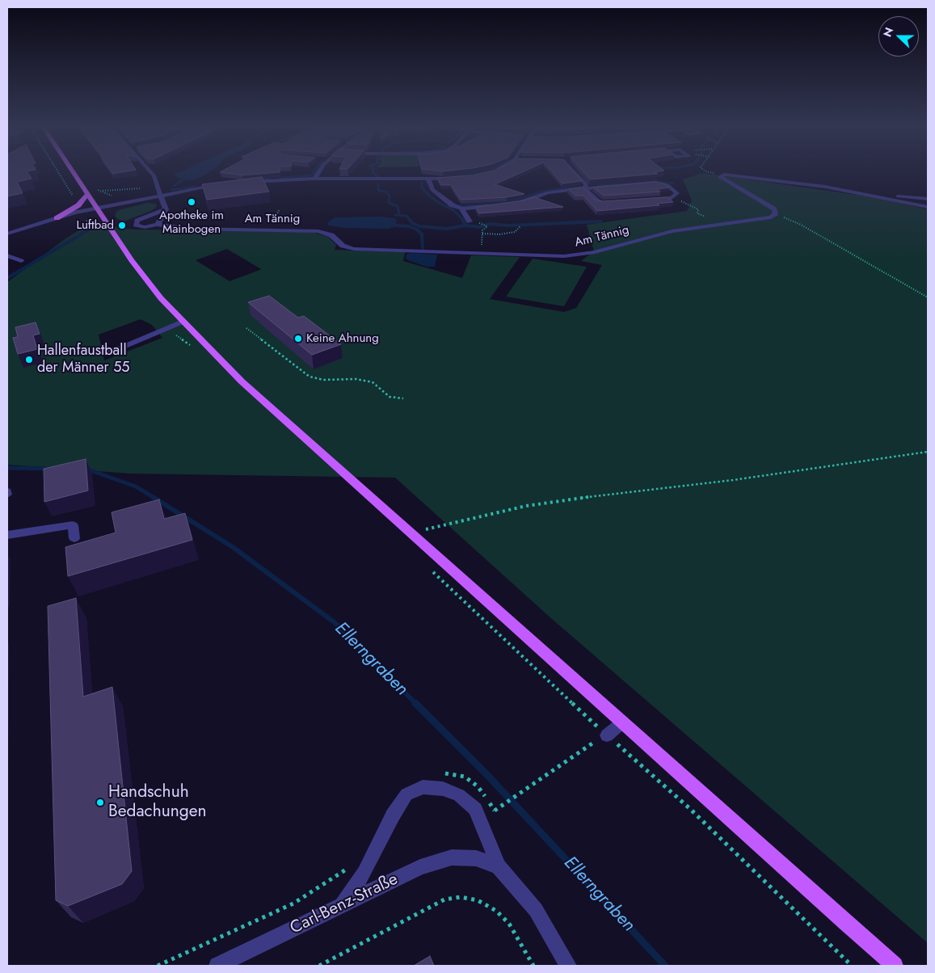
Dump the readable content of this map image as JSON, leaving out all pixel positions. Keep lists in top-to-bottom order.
{
  "streets": {
    "street": ["Am Tännig", "Carl-Benz-Straße"]
  },
  "water": ["Ellerngraben"],
  "places": [
    "Apotheke im Mainbogen",
    "Luftbad",
    "Keine Ahnung",
    "Hallenfaustball der Männer 55",
    "Handschuh Bedachungen"
  ],
  "north": "left"
}
